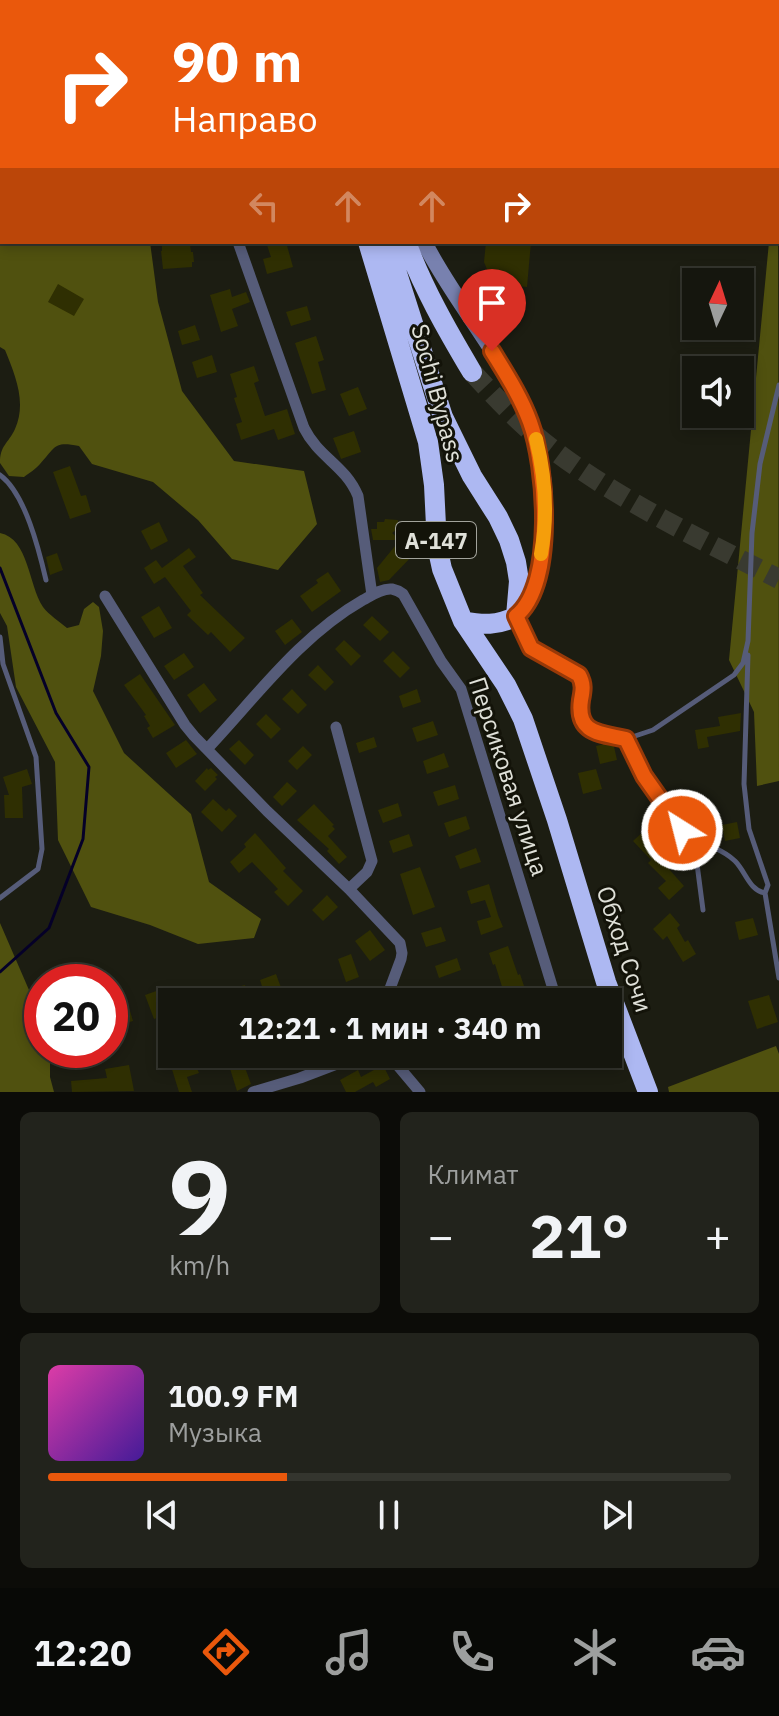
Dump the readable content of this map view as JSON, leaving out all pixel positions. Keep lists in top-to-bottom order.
{
  "streets": {
    "highway": ["Sochi Bypass", "А-147", "Обход Сочи"],
    "street": ["Персиковая улица"]
  },
  "crossings": [
    ["Sochi Bypass", "А-147"],
    ["Sochi Bypass", "Обход Сочи"]
  ],
  "north": "top",
  "page": {
    "turn": ["90 m", "Направо"],
    "limit": "20",
    "trip": "12:21 · 1 мин · 340 m",
    "tile": [
      ["9", "km/h"],
      "Климат"
    ],
    "heat": ["−", "21°", "+"],
    "song": ["100.9 FM", "Музыка"],
    "tabs": "12:20"
  }
}
